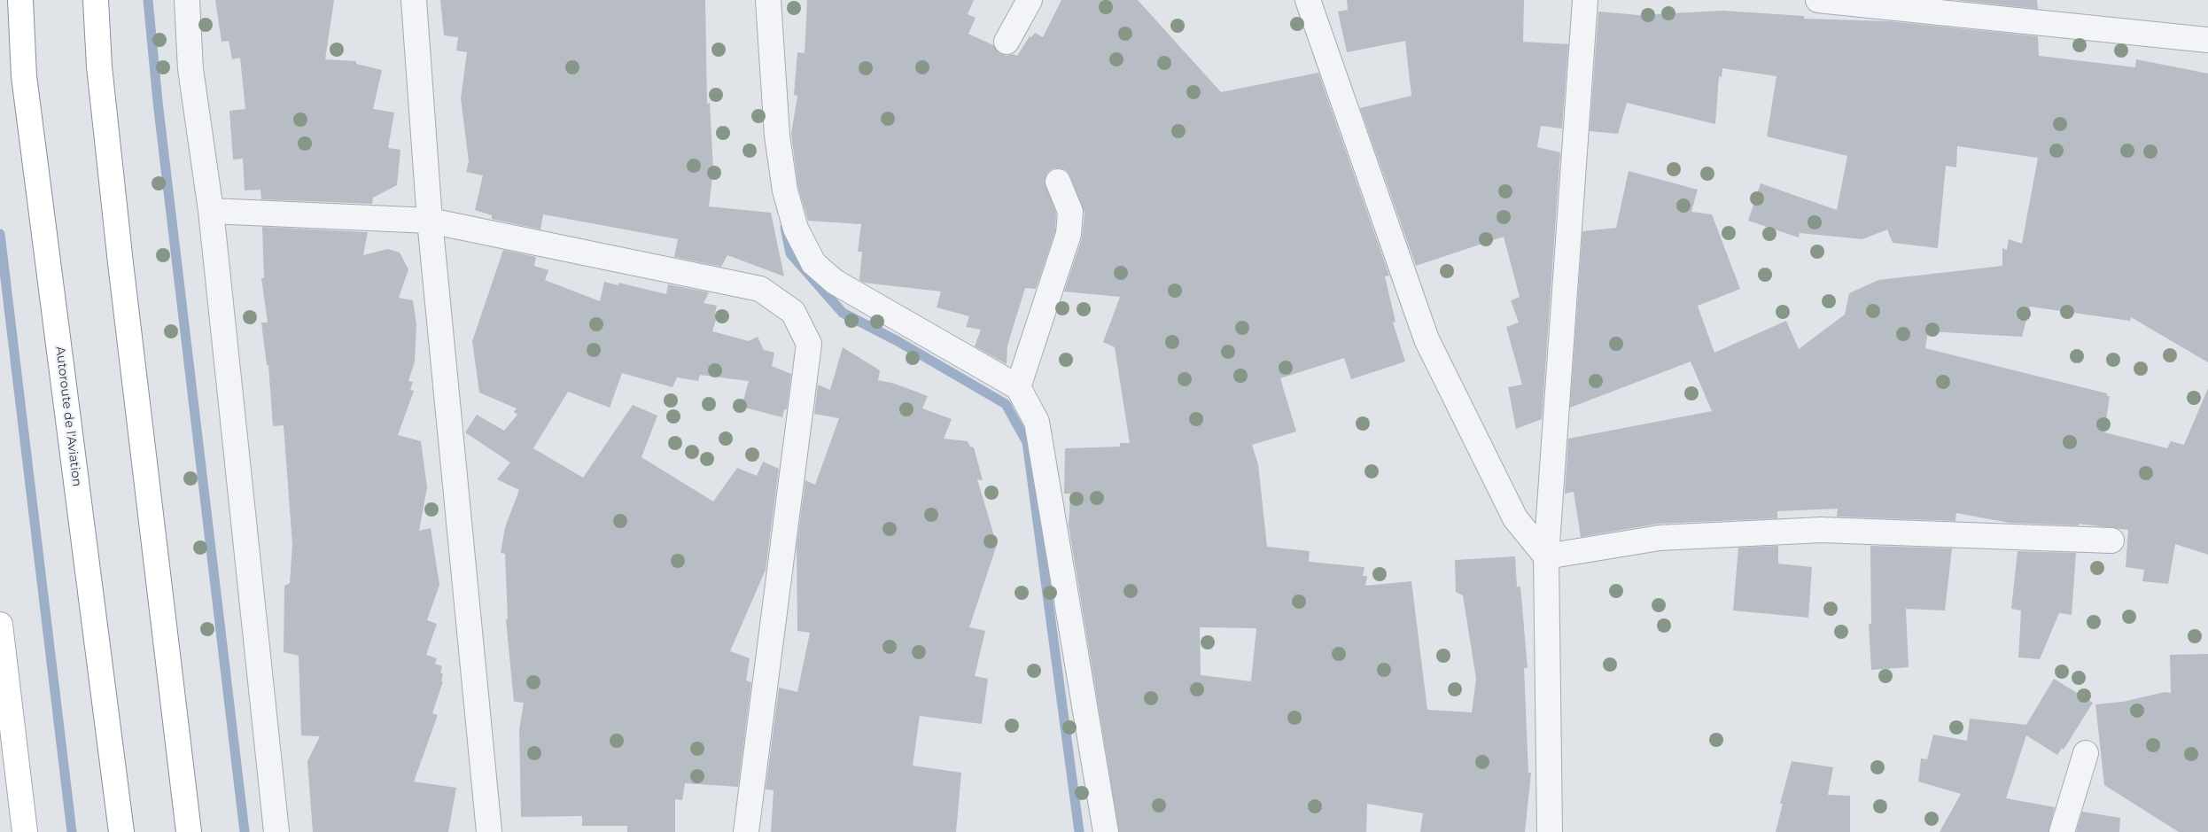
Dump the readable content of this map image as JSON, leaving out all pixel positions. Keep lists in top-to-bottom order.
{
  "streets": {
    "main road": ["Autoroute de l'Aviation"]
  }
}
